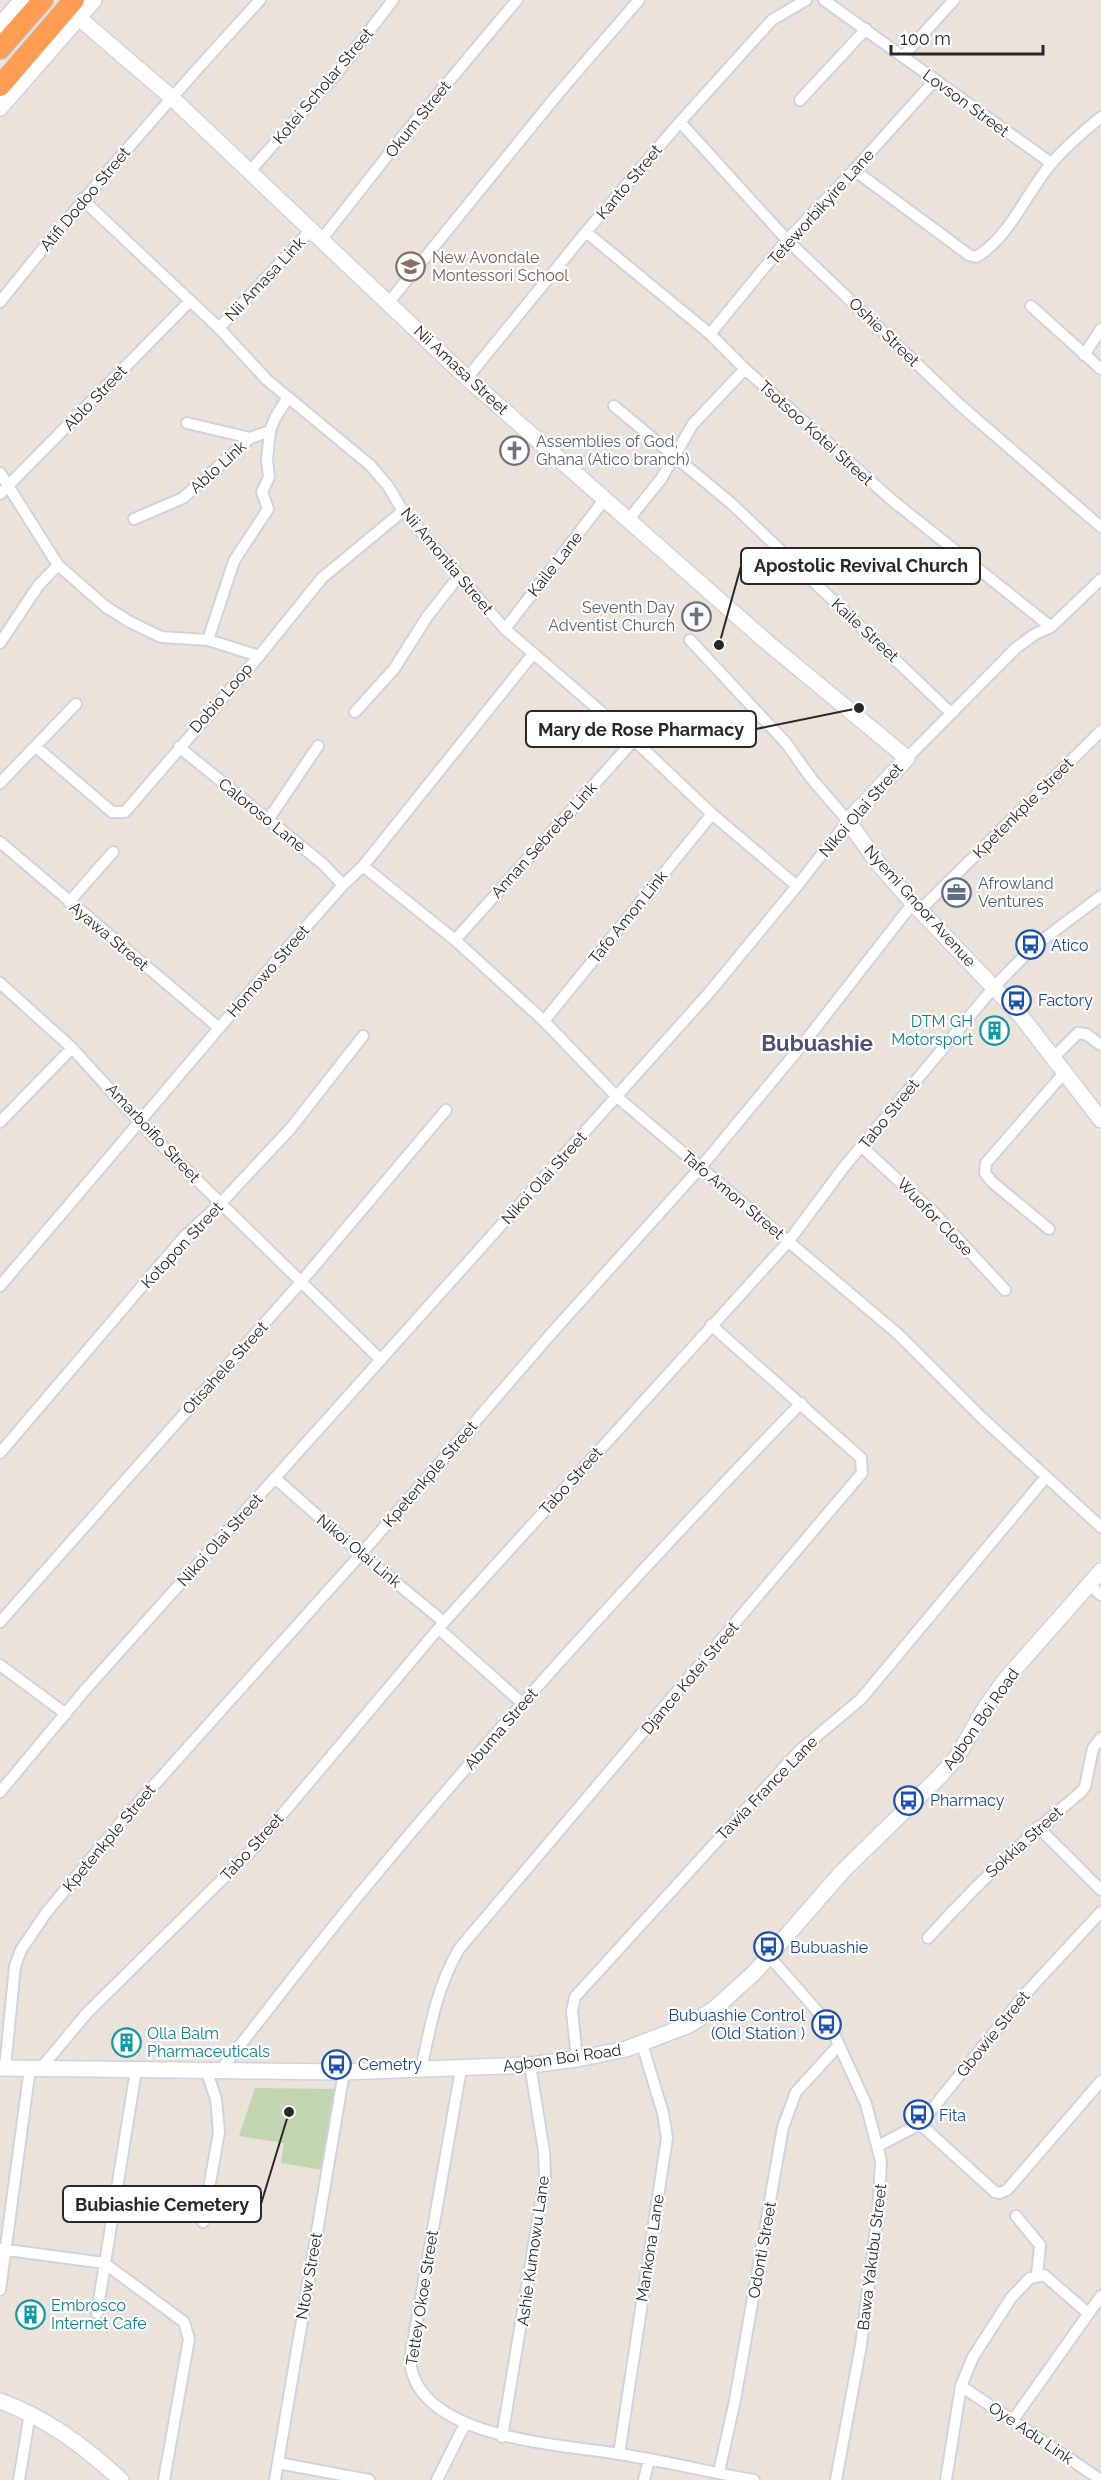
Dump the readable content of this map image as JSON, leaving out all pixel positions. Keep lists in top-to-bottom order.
{
  "streets": {
    "street": [
      "Kotei Scholar Street",
      "Lovson Street",
      "Okum Street",
      "Kanto Street",
      "Atifi Dodoo Street",
      "Teteworbikyire Lane",
      "Nii Amasa Link",
      "Oshie Street",
      "Nii Amasa Street",
      "Ablo Street",
      "Tsotsoo Kotei Street",
      "Ablo Link",
      "Nii Amontia Street",
      "Kaile Lane",
      "Kaile Street",
      "Dobio Loop",
      "Kpetenkple Street",
      "Nikoi Olai Street",
      "Caloroso Lane",
      "Annan Sebrebe Link",
      "Nyemi Gnoor Avenue",
      "Tafo Amon Link",
      "Ayawa Street",
      "Homowo Street",
      "Tabo Street",
      "Amarboifio Street",
      "Tafo Amon Street",
      "Wuofor Close",
      "Kotopon Street",
      "Otisahele Street",
      "Nikoi Olai Link",
      "Djance Kotei Street",
      "Agbon Boi Road",
      "Abuma Street",
      "Tawia France Lane",
      "Sokkia Street",
      "Gbowie Street",
      "Mankona Lane",
      "Odonti Street",
      "Ashie Kumowu Lane",
      "Bawa Yakubu Street",
      "Ntow Street",
      "Tettey Okoe Street",
      "Oye Adu Link"
    ]
  },
  "crossings": [
    ["Kotei Scholar Street", "Nii Amasa Street"],
    ["Lovson Street", "Teteworbikyire Lane"],
    ["Okum Street", "Nii Amasa Link"],
    ["Okum Street", "Nii Amasa Street"],
    ["Kanto Street", "Oshie Street"],
    ["Kanto Street", "Nii Amasa Street"],
    ["Kanto Street", "Tsotsoo Kotei Street"],
    ["Atifi Dodoo Street", "Nii Amasa Street"],
    ["Atifi Dodoo Street", "Nii Amontia Street"],
    ["Teteworbikyire Lane", "Oshie Street"],
    ["Teteworbikyire Lane", "Tsotsoo Kotei Street"],
    ["Nii Amasa Link", "Nii Amasa Street"],
    ["Nii Amasa Link", "Nii Amontia Street"],
    ["Nii Amasa Street", "Kaile Lane"],
    ["Nii Amasa Street", "Nikoi Olai Street"],
    ["Ablo Street", "Nii Amontia Street"],
    ["Tsotsoo Kotei Street", "Nikoi Olai Street"],
    ["Nii Amontia Street", "Kaile Lane"],
    ["Nii Amontia Street", "Dobio Loop"],
    ["Nii Amontia Street", "Nikoi Olai Street"],
    ["Nii Amontia Street", "Annan Sebrebe Link"],
    ["Nii Amontia Street", "Tafo Amon Link"],
    ["Nii Amontia Street", "Homowo Street"],
    ["Kaile Street", "Nikoi Olai Street"],
    ["Dobio Loop", "Caloroso Lane"],
    ["Kpetenkple Street", "Nyemi Gnoor Avenue"],
    ["Kpetenkple Street", "Tafo Amon Street"],
    ["Kpetenkple Street", "Nikoi Olai Link"],
    ["Kpetenkple Street", "Agbon Boi Road"],
    ["Nikoi Olai Street", "Nyemi Gnoor Avenue"],
    ["Nikoi Olai Street", "Amarboifio Street"],
    ["Nikoi Olai Street", "Tafo Amon Street"],
    ["Nikoi Olai Street", "Nikoi Olai Link"],
    ["Caloroso Lane", "Homowo Street"],
    ["Annan Sebrebe Link", "Tafo Amon Street"],
    ["Nyemi Gnoor Avenue", "Tabo Street"],
    ["Tafo Amon Link", "Tafo Amon Street"],
    ["Ayawa Street", "Homowo Street"],
    ["Homowo Street", "Amarboifio Street"],
    ["Homowo Street", "Tafo Amon Street"],
    ["Tabo Street", "Tafo Amon Street"],
    ["Tabo Street", "Wuofor Close"],
    ["Tabo Street", "Nikoi Olai Link"],
    ["Tabo Street", "Djance Kotei Street"],
    ["Tabo Street", "Agbon Boi Road"],
    ["Amarboifio Street", "Kotopon Street"],
    ["Amarboifio Street", "Otisahele Street"],
    ["Tafo Amon Street", "Tawia France Lane"],
    ["Nikoi Olai Link", "Abuma Street"],
    ["Djance Kotei Street", "Agbon Boi Road"],
    ["Djance Kotei Street", "Abuma Street"],
    ["Agbon Boi Road", "Abuma Street"],
    ["Agbon Boi Road", "Tawia France Lane"],
    ["Agbon Boi Road", "Mankona Lane"],
    ["Agbon Boi Road", "Ashie Kumowu Lane"],
    ["Agbon Boi Road", "Bawa Yakubu Street"],
    ["Agbon Boi Road", "Ntow Street"],
    ["Agbon Boi Road", "Tettey Okoe Street"],
    ["Gbowie Street", "Bawa Yakubu Street"],
    ["Mankona Lane", "Tettey Okoe Street"],
    ["Odonti Street", "Bawa Yakubu Street"],
    ["Odonti Street", "Tettey Okoe Street"],
    ["Ashie Kumowu Lane", "Tettey Okoe Street"]
  ],
  "districts": ["Bubuashie"],
  "places": {
    "school or university": ["New Avondale Montessori School"],
    "church": ["Assemblies of God, Ghana (Atico branch)", "Seventh Day Adventist Church"],
    "other": ["Apostolic Revival Church", "Mary de Rose Pharmacy", "Bubiashie Cemetery"],
    "office": ["Afrowland Ventures"],
    "bus stop": [
      "Atico",
      "Factory",
      "Pharmacy",
      "Bubuashie",
      "Bubuashie Control (Old Station )",
      "Cemetry",
      "Fita"
    ],
    "building": ["DTM GH Motorsport", "Olla Balm Pharmaceuticals", "Embrosco Internet Cafe"]
  },
  "scale_bar": "100 m"
}
